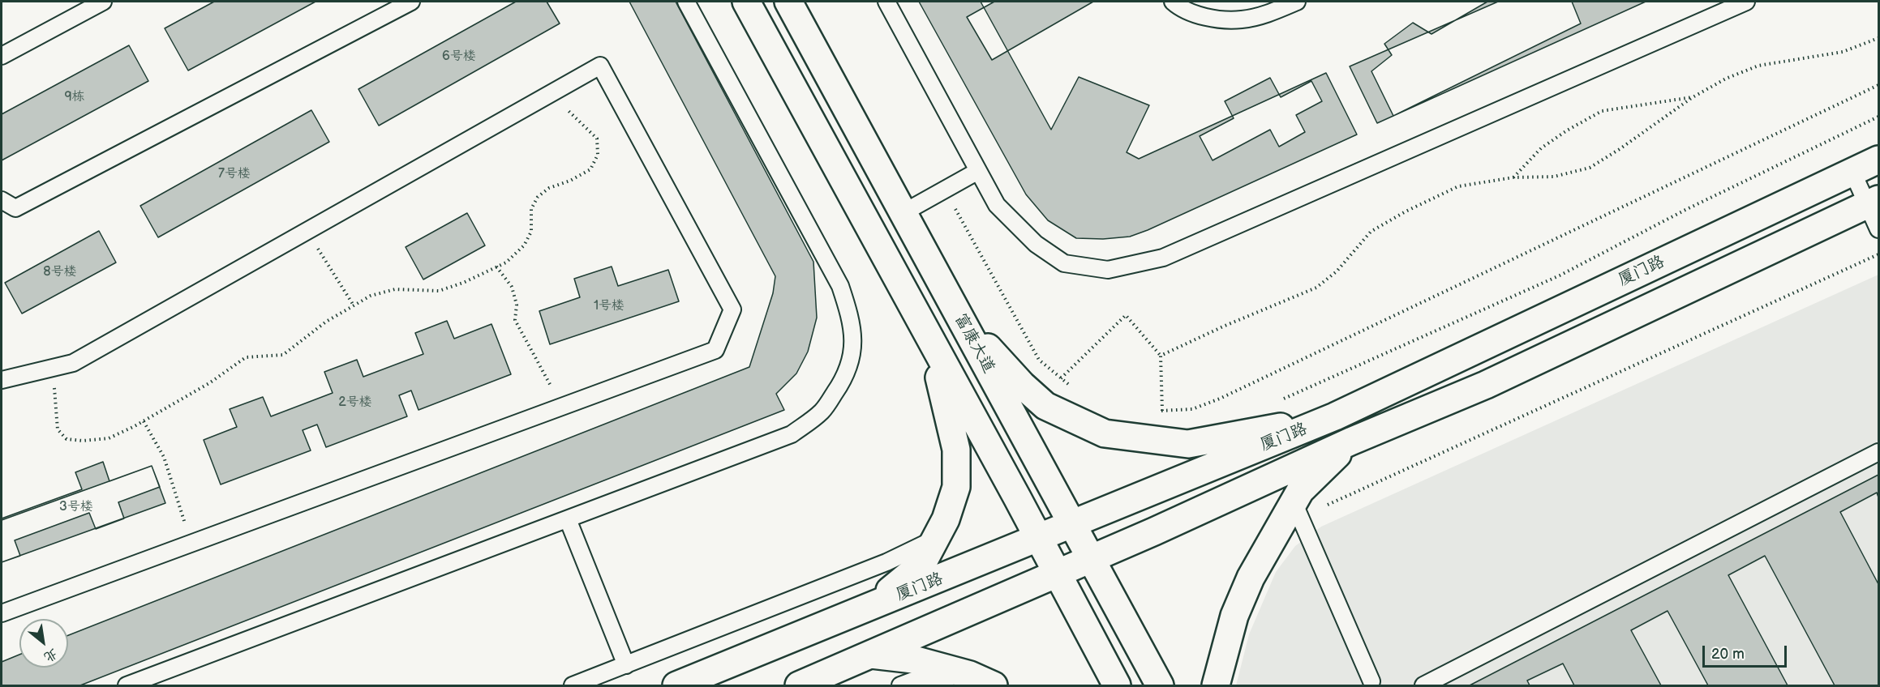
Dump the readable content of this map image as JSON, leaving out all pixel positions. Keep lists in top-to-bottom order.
{
  "streets": {
    "street": ["厦门路", "富康大道"]
  },
  "crossings": [
    ["厦门路", "富康大道"]
  ],
  "house_numbers": [
    "6号楼",
    "9栋",
    "7号楼",
    "8号楼",
    "1号楼",
    "2号楼",
    "3号楼"
  ],
  "scale_bar": "20 m",
  "north": "bottom right"
}
